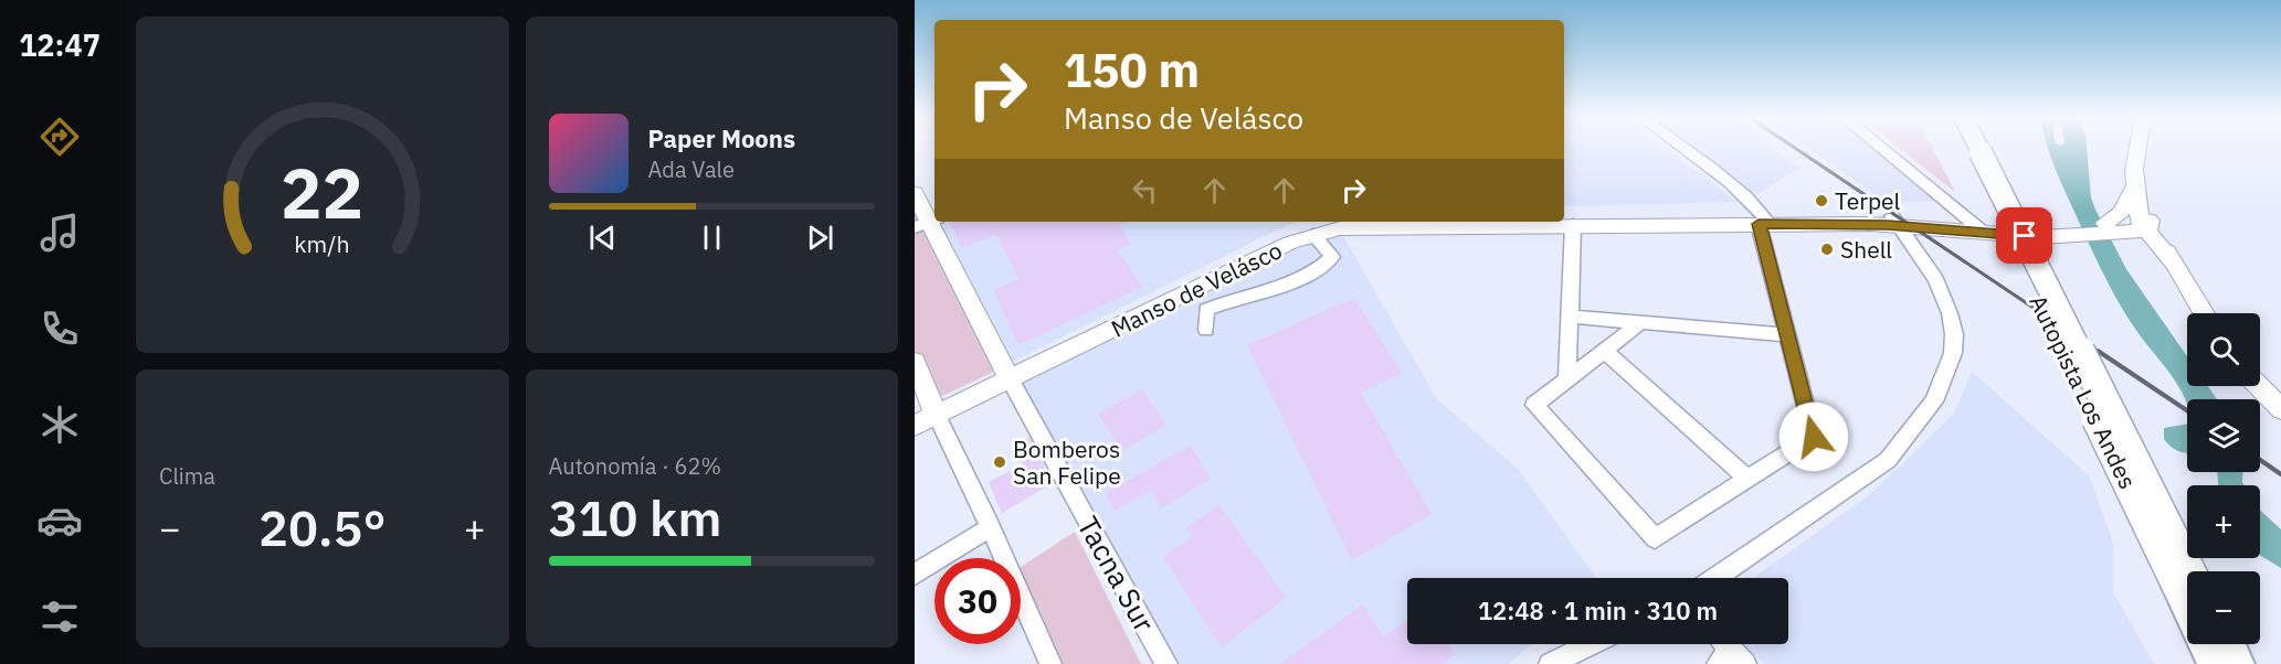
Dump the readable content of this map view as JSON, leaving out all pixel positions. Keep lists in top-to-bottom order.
{
  "streets": {
    "highway": ["Autopista Los Andes"],
    "main road": ["Manso de Velásco"],
    "street": ["Tacna Sur"]
  },
  "crossings": [
    ["Manso de Velásco", "Tacna Sur"]
  ],
  "places": ["Terpel", "Shell", "Bomberos San Felipe"],
  "page": {
    "tabs": "12:47",
    "turn": ["150 m", "Manso de Velásco"],
    "song": ["Paper Moons", "Ada Vale"],
    "map_buttons": ["+", "−"],
    "tile": [
      "Clima",
      ["Autonomía · 62%", "310 km"]
    ],
    "heat": ["−", "20.5°", "+"],
    "limit": "30",
    "trip": "12:48 · 1 min · 310 m",
    "gauge": ["22", "km/h"]
  }
}
